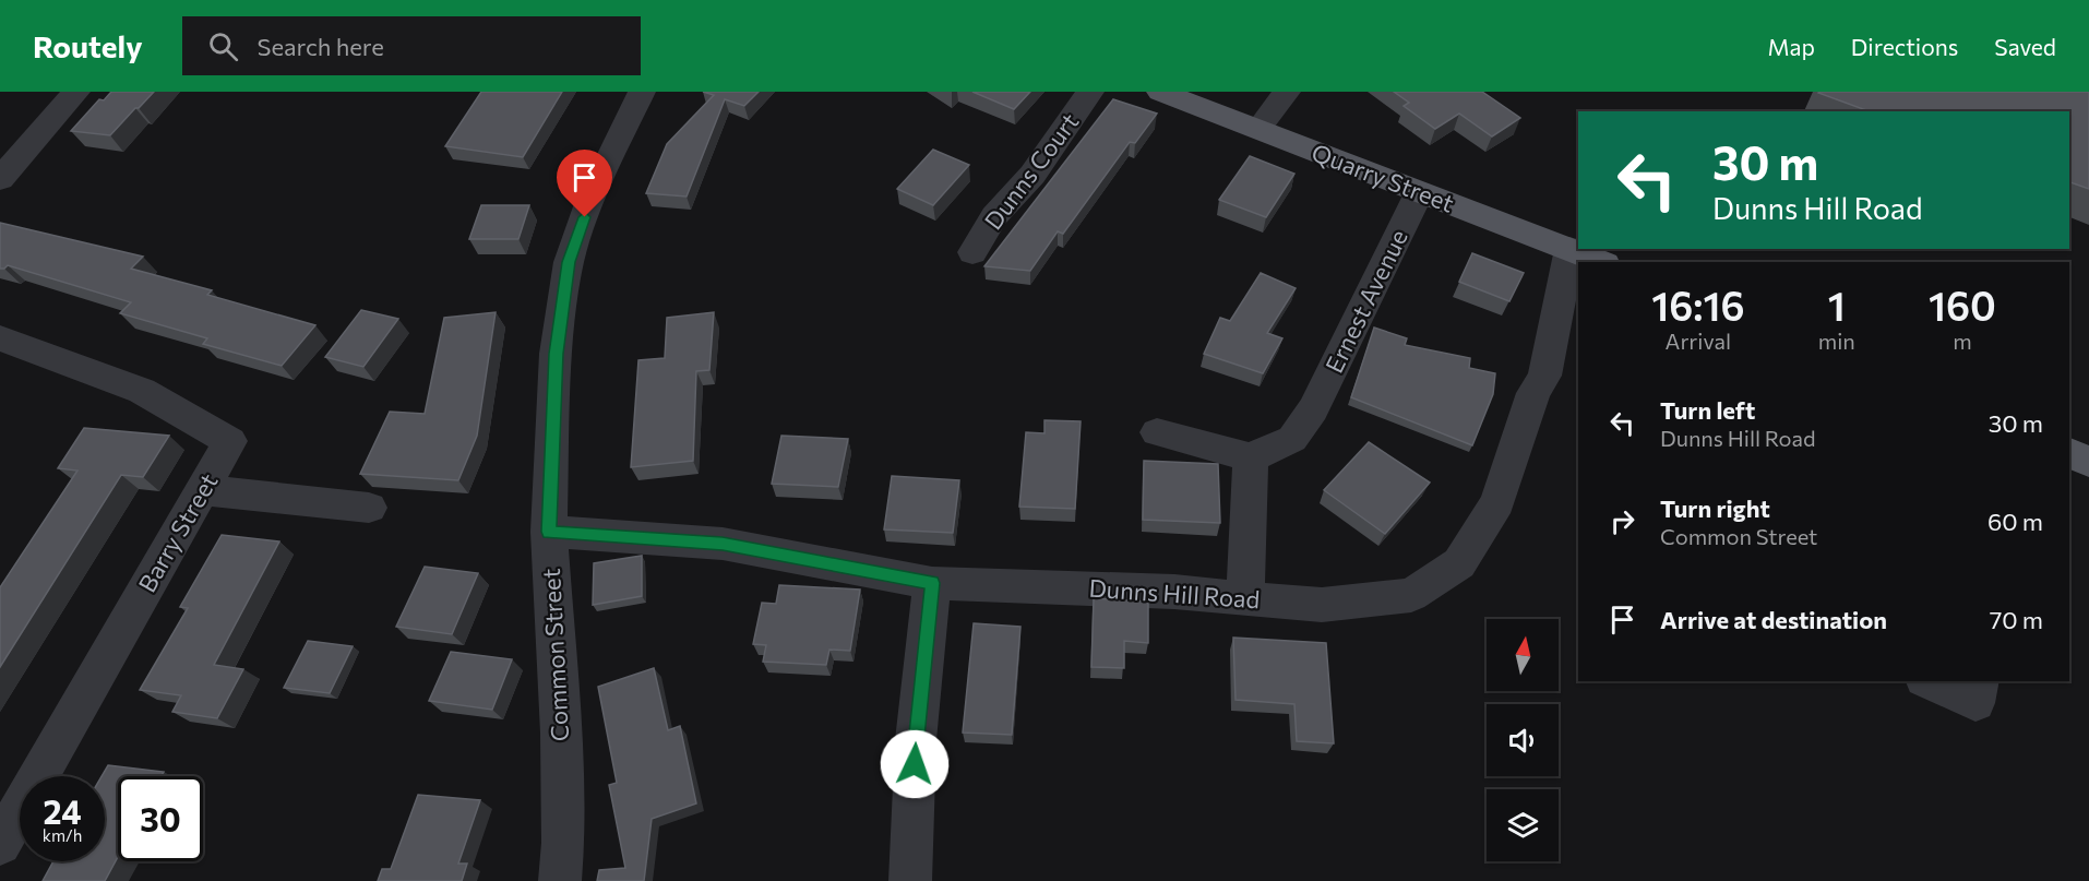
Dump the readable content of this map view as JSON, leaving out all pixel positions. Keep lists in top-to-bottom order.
{
  "streets": {
    "main road": ["Quarry Street"],
    "street": [
      "Dunns Court",
      "Ernest Avenue",
      "Barry Street",
      "Dunns Hill Road",
      "Common Street"
    ]
  },
  "crossings": [
    ["Quarry Street", "Ernest Avenue"],
    ["Quarry Street", "Dunns Hill Road"],
    ["Dunns Hill Road", "Common Street"]
  ],
  "north": "top",
  "page": {
    "header": "Routely",
    "search": "Search here",
    "nav": ["Map", "Directions", "Saved"],
    "turn": ["30 m", "Dunns Hill Road"],
    "eta": [
      "16:16",
      "Arrival",
      "1",
      "min",
      "160",
      "m"
    ],
    "list": [
      {
        "name": "Turn left",
        "note": "Dunns Hill Road",
        "value": "30 m"
      },
      {
        "name": "Turn right",
        "note": "Common Street",
        "value": "60 m"
      },
      {
        "name": "Arrive at destination",
        "value": "70 m"
      }
    ],
    "speed": "24 km/h",
    "limit": "30"
  }
}
